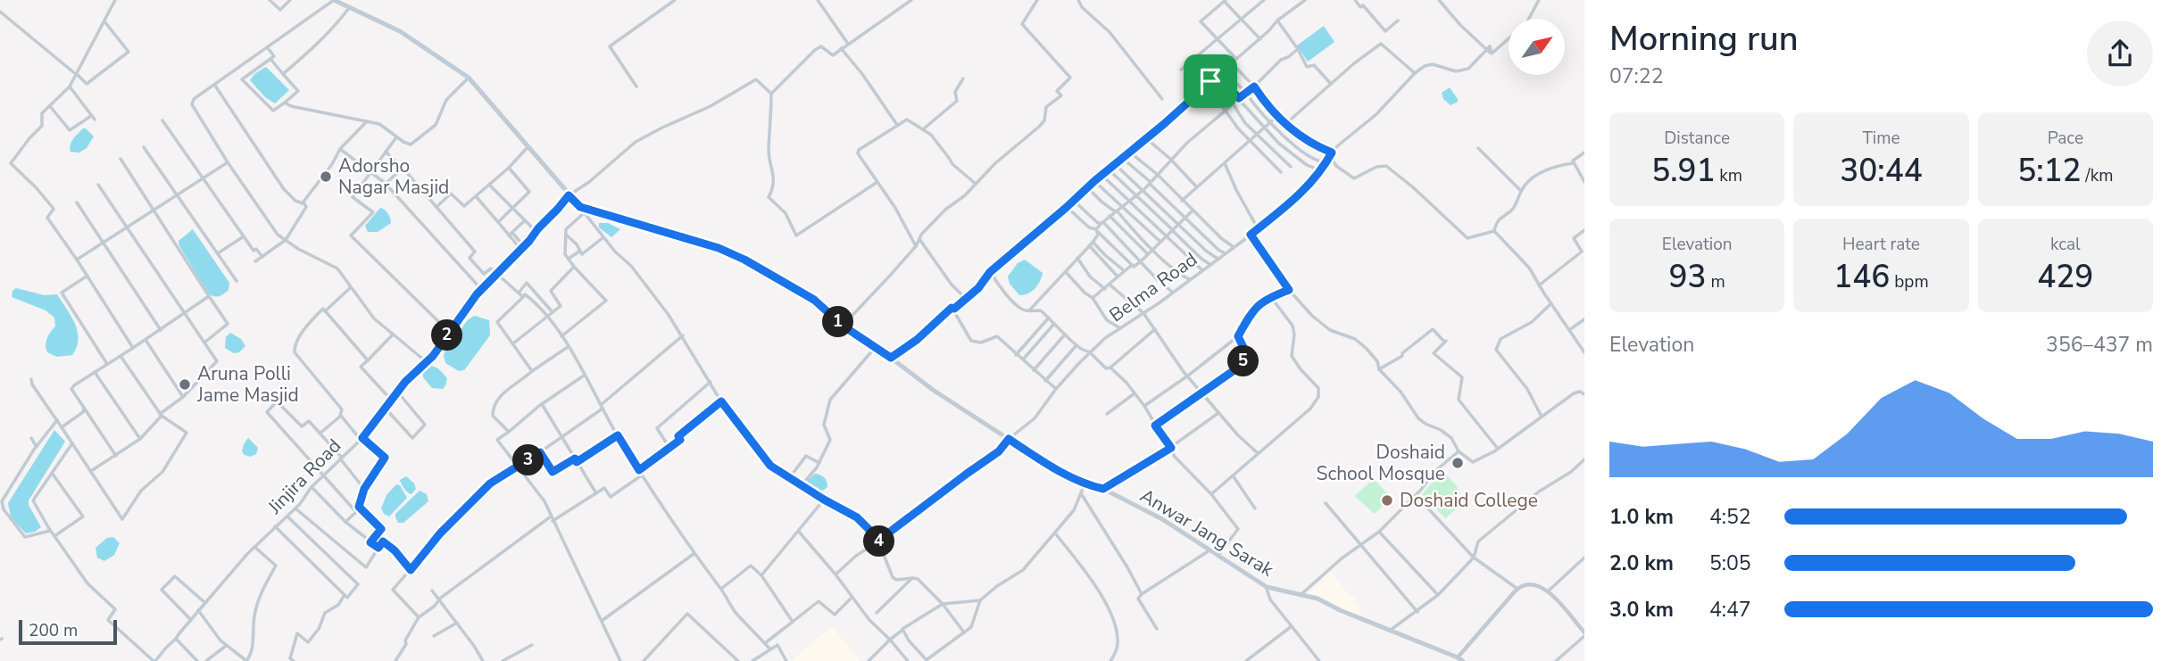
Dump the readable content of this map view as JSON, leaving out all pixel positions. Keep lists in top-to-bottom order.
{
  "streets": {
    "main road": ["Anwar Jang Sarak"],
    "street": ["Belma Road", "Jinjira Road"]
  },
  "crossings": [
    ["Belma Road", "Anwar Jang Sarak"],
    ["Jinjira Road", "Anwar Jang Sarak"]
  ],
  "places": [
    "Adorsho Nagar Masjid",
    "Aruna Polli Jame Masjid",
    "Doshaid School Mosque",
    "Doshaid College"
  ],
  "scale_bar": "200 m",
  "north": "top right",
  "page": {
    "heading": ["Morning run", "07:22"],
    "stats": [
      ["Distance", "5.91 km"],
      ["Time", "30:44"],
      ["Pace", "5:12 /km"],
      ["Elevation", "93 m"],
      ["Heart rate", "146 bpm"],
      ["kcal", "429"]
    ],
    "pins": [
      "1",
      "2",
      "5",
      "3",
      "4"
    ],
    "chart": ["Elevation", "356–437 m"],
    "list": [
      {
        "name": "1.0 km",
        "note": "4:52"
      },
      {
        "name": "2.0 km",
        "note": "5:05"
      },
      {
        "name": "3.0 km",
        "note": "4:47"
      }
    ],
    "scale": "200 m"
  }
}
